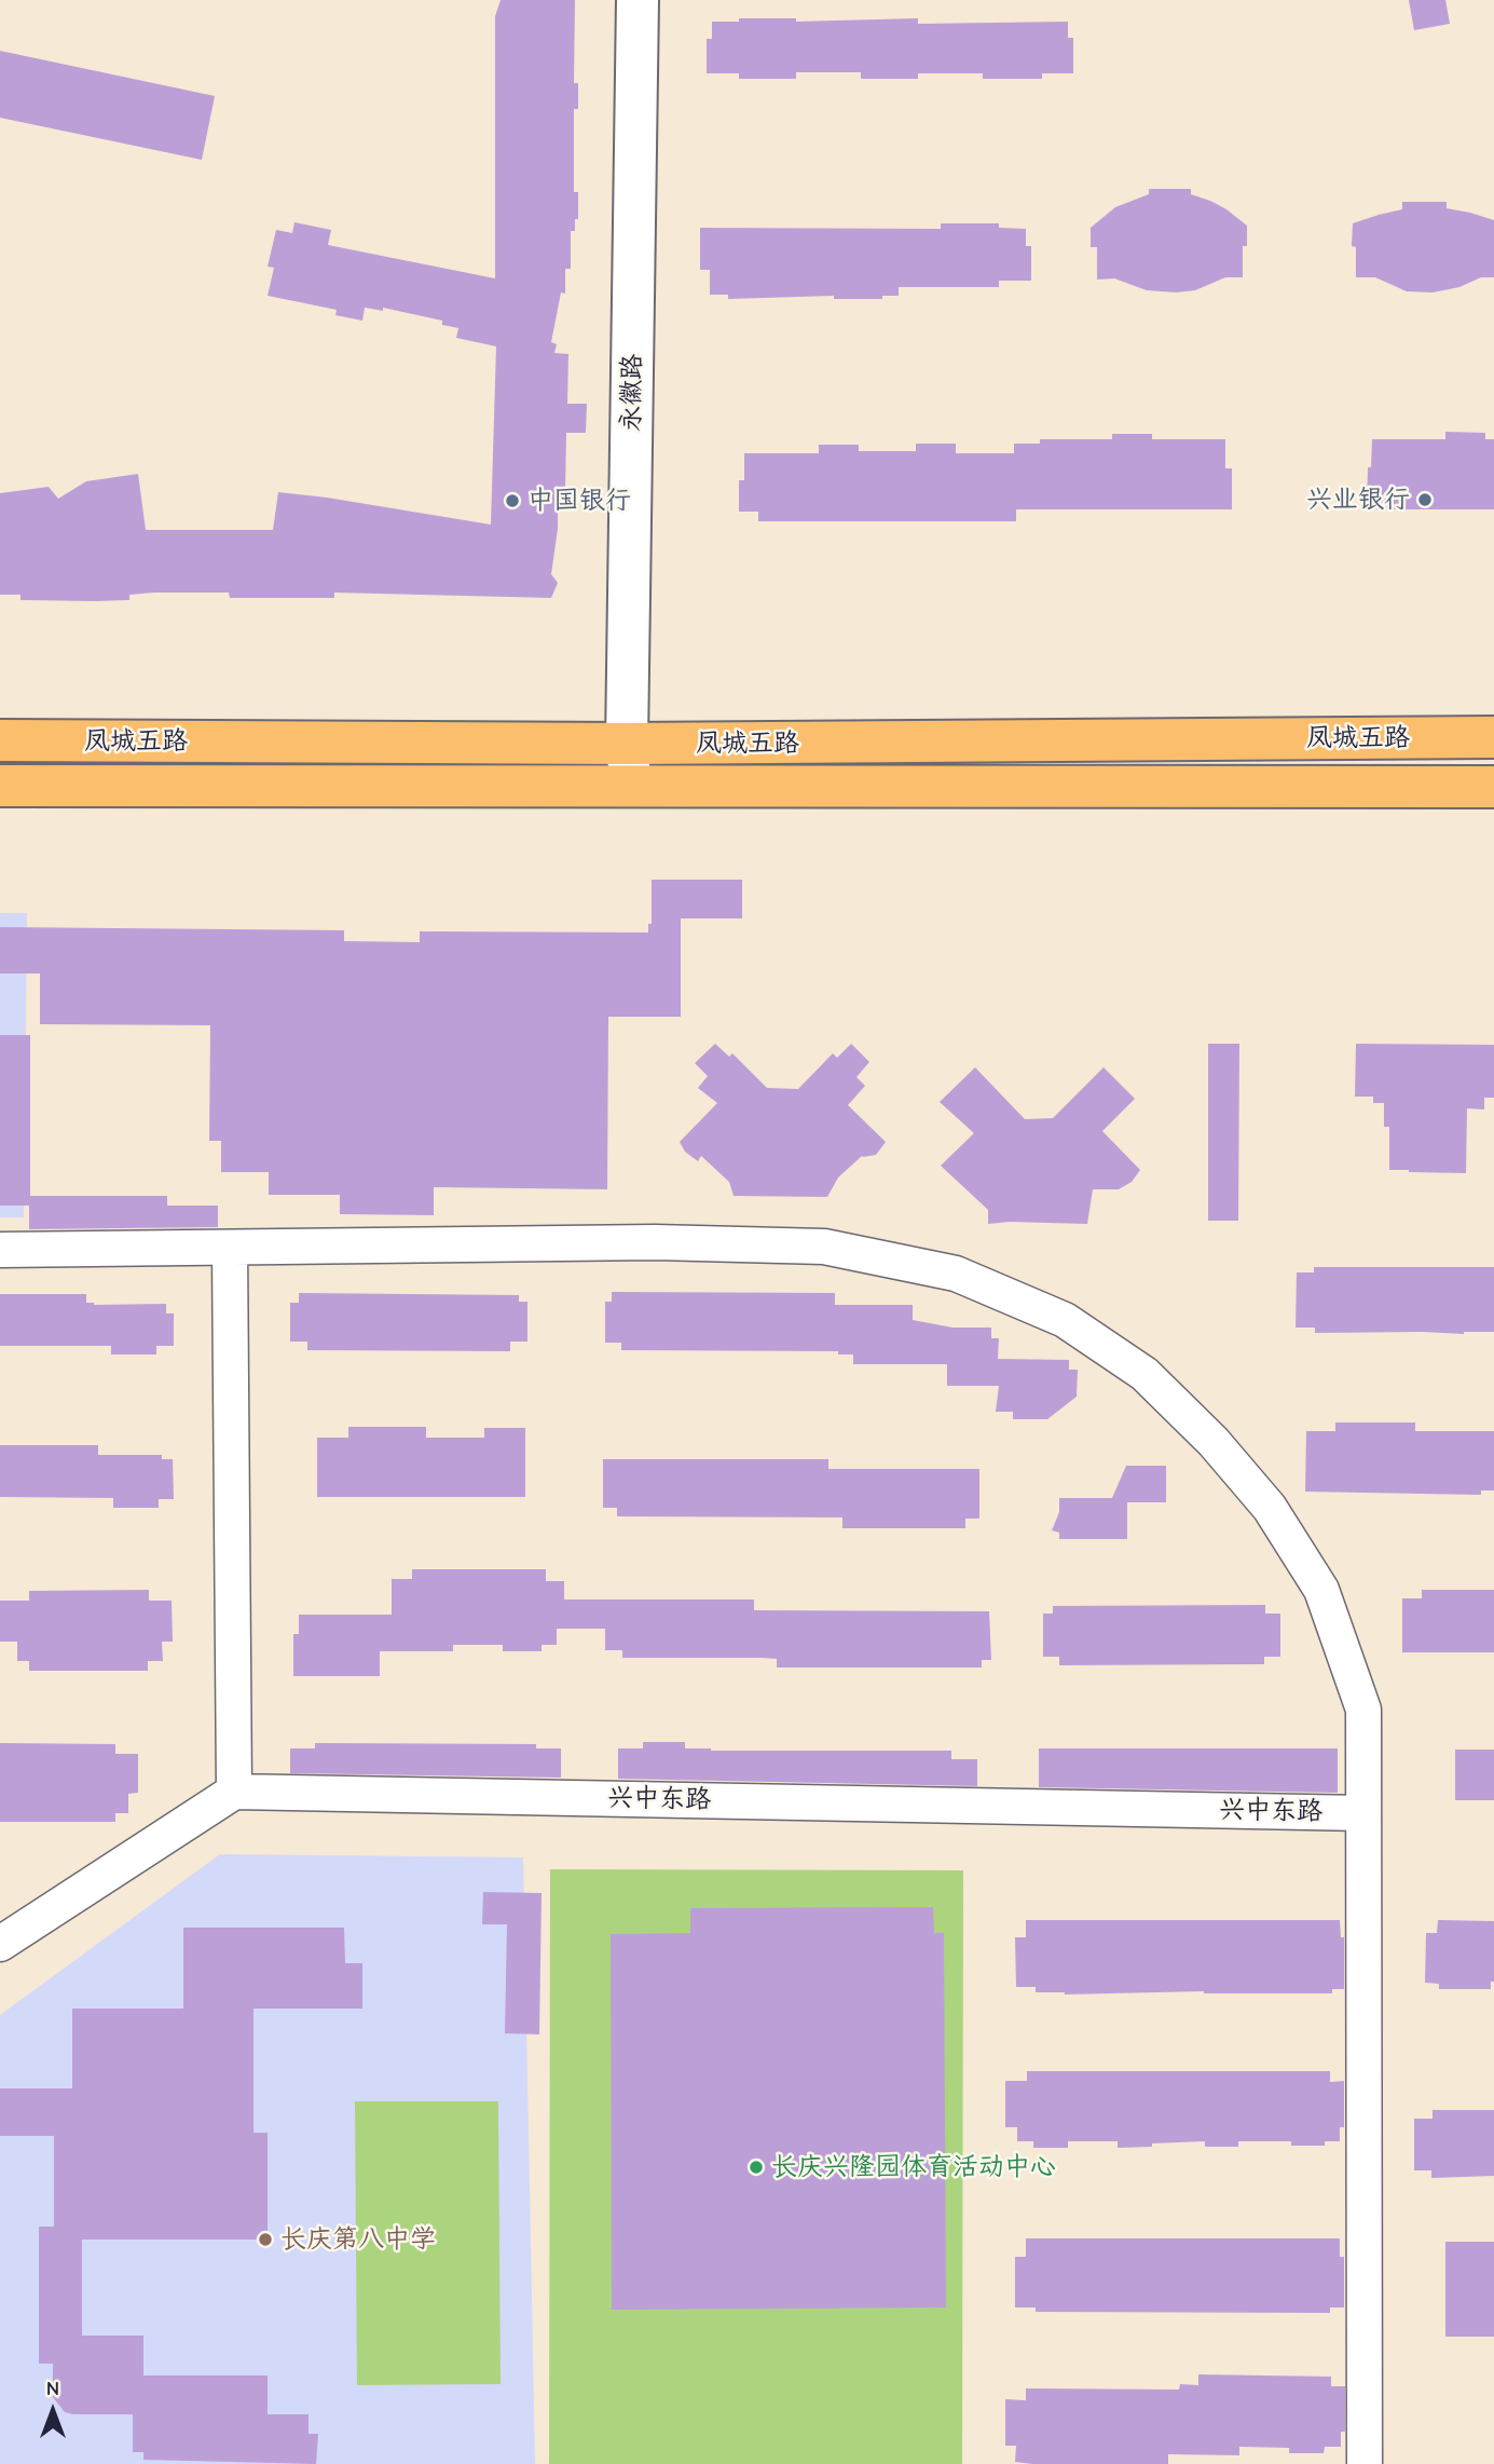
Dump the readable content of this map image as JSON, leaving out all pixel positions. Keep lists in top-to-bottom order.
{
  "streets": {
    "main road": ["凤城五路"],
    "street": ["永徽路", "兴中东路"]
  },
  "crossings": [
    ["永徽路", "凤城五路"]
  ],
  "places": [
    "兴业银行",
    "中国银行",
    "长庆兴隆园体育活动中心",
    "长庆第八中学"
  ],
  "north": "top"
}
